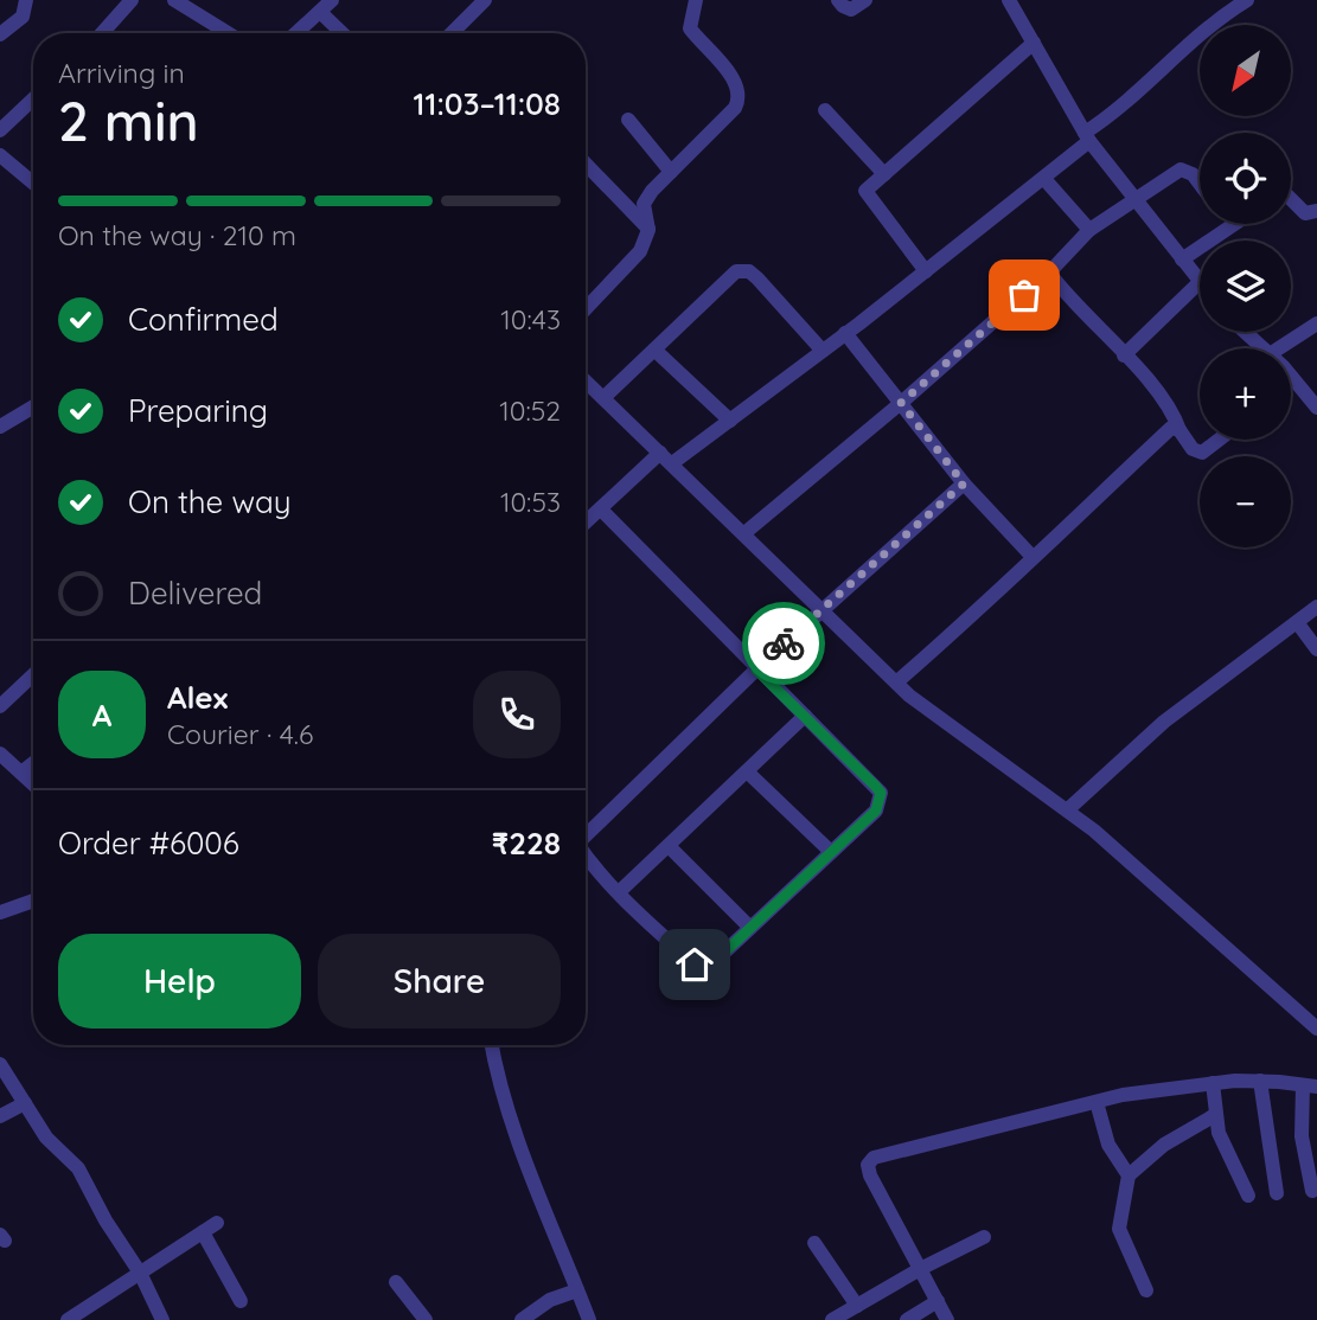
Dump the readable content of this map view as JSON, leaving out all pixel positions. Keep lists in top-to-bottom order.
{
  "north": "bottom left",
  "page": {
    "map_buttons": ["+", "−"],
    "heading": ["2 min", "Arriving in", "11:03–11:08"],
    "panel": [
      "Alex",
      "Courier · 4.6",
      "Order #6006",
      "₹228"
    ],
    "bar": "On the way · 210 m",
    "list": [
      ["Confirmed", "10:43"],
      ["Preparing", "10:52"],
      ["On the way", "10:53"],
      "Delivered"
    ],
    "round": "A",
    "buttons": ["Help", "Share"]
  }
}
